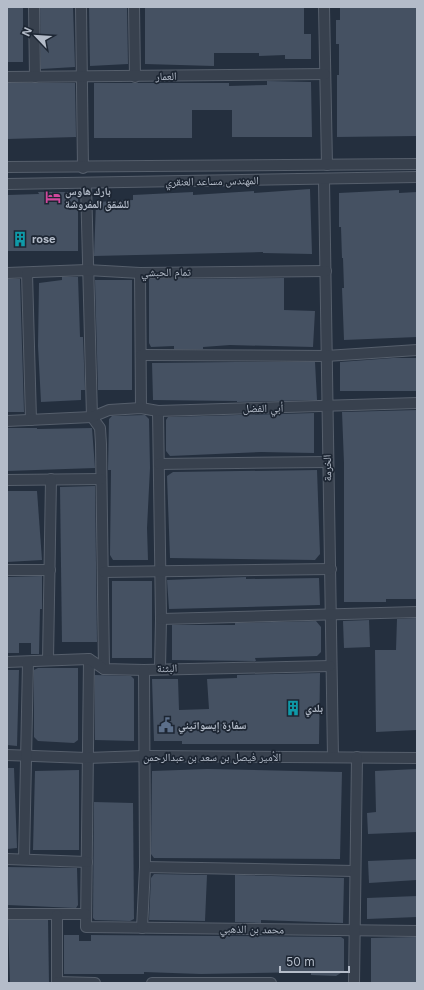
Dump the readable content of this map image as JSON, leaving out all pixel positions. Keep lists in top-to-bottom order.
{
  "streets": {
    "street": [
      "العمار",
      "المهندس مساعد العنقري",
      "تمام الحبشي",
      "أبي الفضل",
      "الخرمة",
      "البثنة",
      "الأمير فيصل بن سعد بن عبدالرحمن",
      "محمد بن الذهبي"
    ]
  },
  "crossings": [
    ["المهندس مساعد العنقري", "الخرمة"],
    ["تمام الحبشي", "الخرمة"],
    ["أبي الفضل", "الخرمة"],
    ["الخرمة", "البثنة"],
    ["الخرمة", "الأمير فيصل بن سعد بن عبدالرحمن"]
  ],
  "places": {
    "hotel": ["بارك هاوس للشقق المفروشة"],
    "building": ["rose", "بلدي"],
    "public building": ["سفارة إيسواتيني"]
  },
  "scale_bar": "50 m",
  "north": "top left"
}
